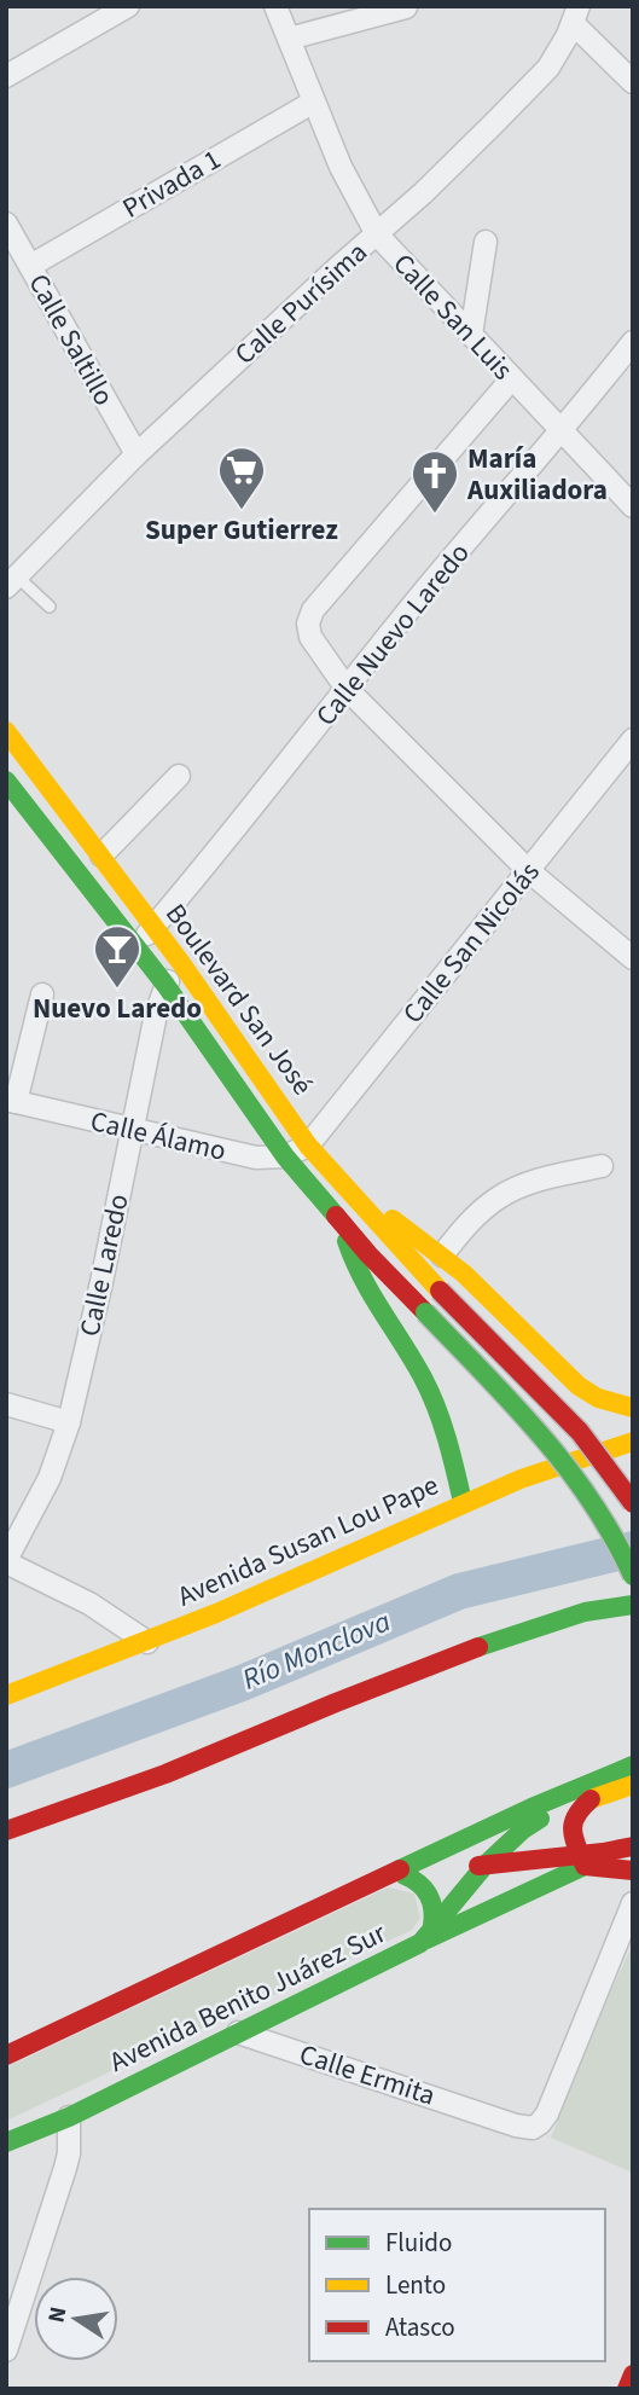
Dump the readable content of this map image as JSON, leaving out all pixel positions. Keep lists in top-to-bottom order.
{
  "streets": {
    "main road": ["Boulevard San José", "Avenida Susan Lou Pape", "Avenida Benito Juárez Sur"],
    "street": [
      "Privada 1",
      "Calle Purísima",
      "Calle San Luis",
      "Calle Saltillo",
      "Calle Nuevo Laredo",
      "Calle San Nicolás",
      "Calle Álamo",
      "Calle Laredo",
      "Calle Ermita"
    ]
  },
  "crossings": [
    ["Privada 1", "Calle San Luis"],
    ["Privada 1", "Calle Saltillo"],
    ["Calle Purísima", "Calle San Luis"],
    ["Calle Purísima", "Calle Saltillo"],
    ["Calle San Luis", "Calle Nuevo Laredo"],
    ["Calle Nuevo Laredo", "Boulevard San José"],
    ["Calle San Nicolás", "Boulevard San José"],
    ["Calle San Nicolás", "Calle Álamo"],
    ["Boulevard San José", "Calle Álamo"],
    ["Boulevard San José", "Calle Laredo"],
    ["Calle Álamo", "Calle Laredo"],
    ["Avenida Benito Juárez Sur", "Calle Ermita"]
  ],
  "water": ["Río Monclova"],
  "places": {
    "supermarket": ["Super Gutierrez"],
    "church": ["María Auxiliadora"],
    "bar": ["Nuevo Laredo"]
  },
  "legend": ["Fluido", "Lento", "Atasco"],
  "north": "left"
}
